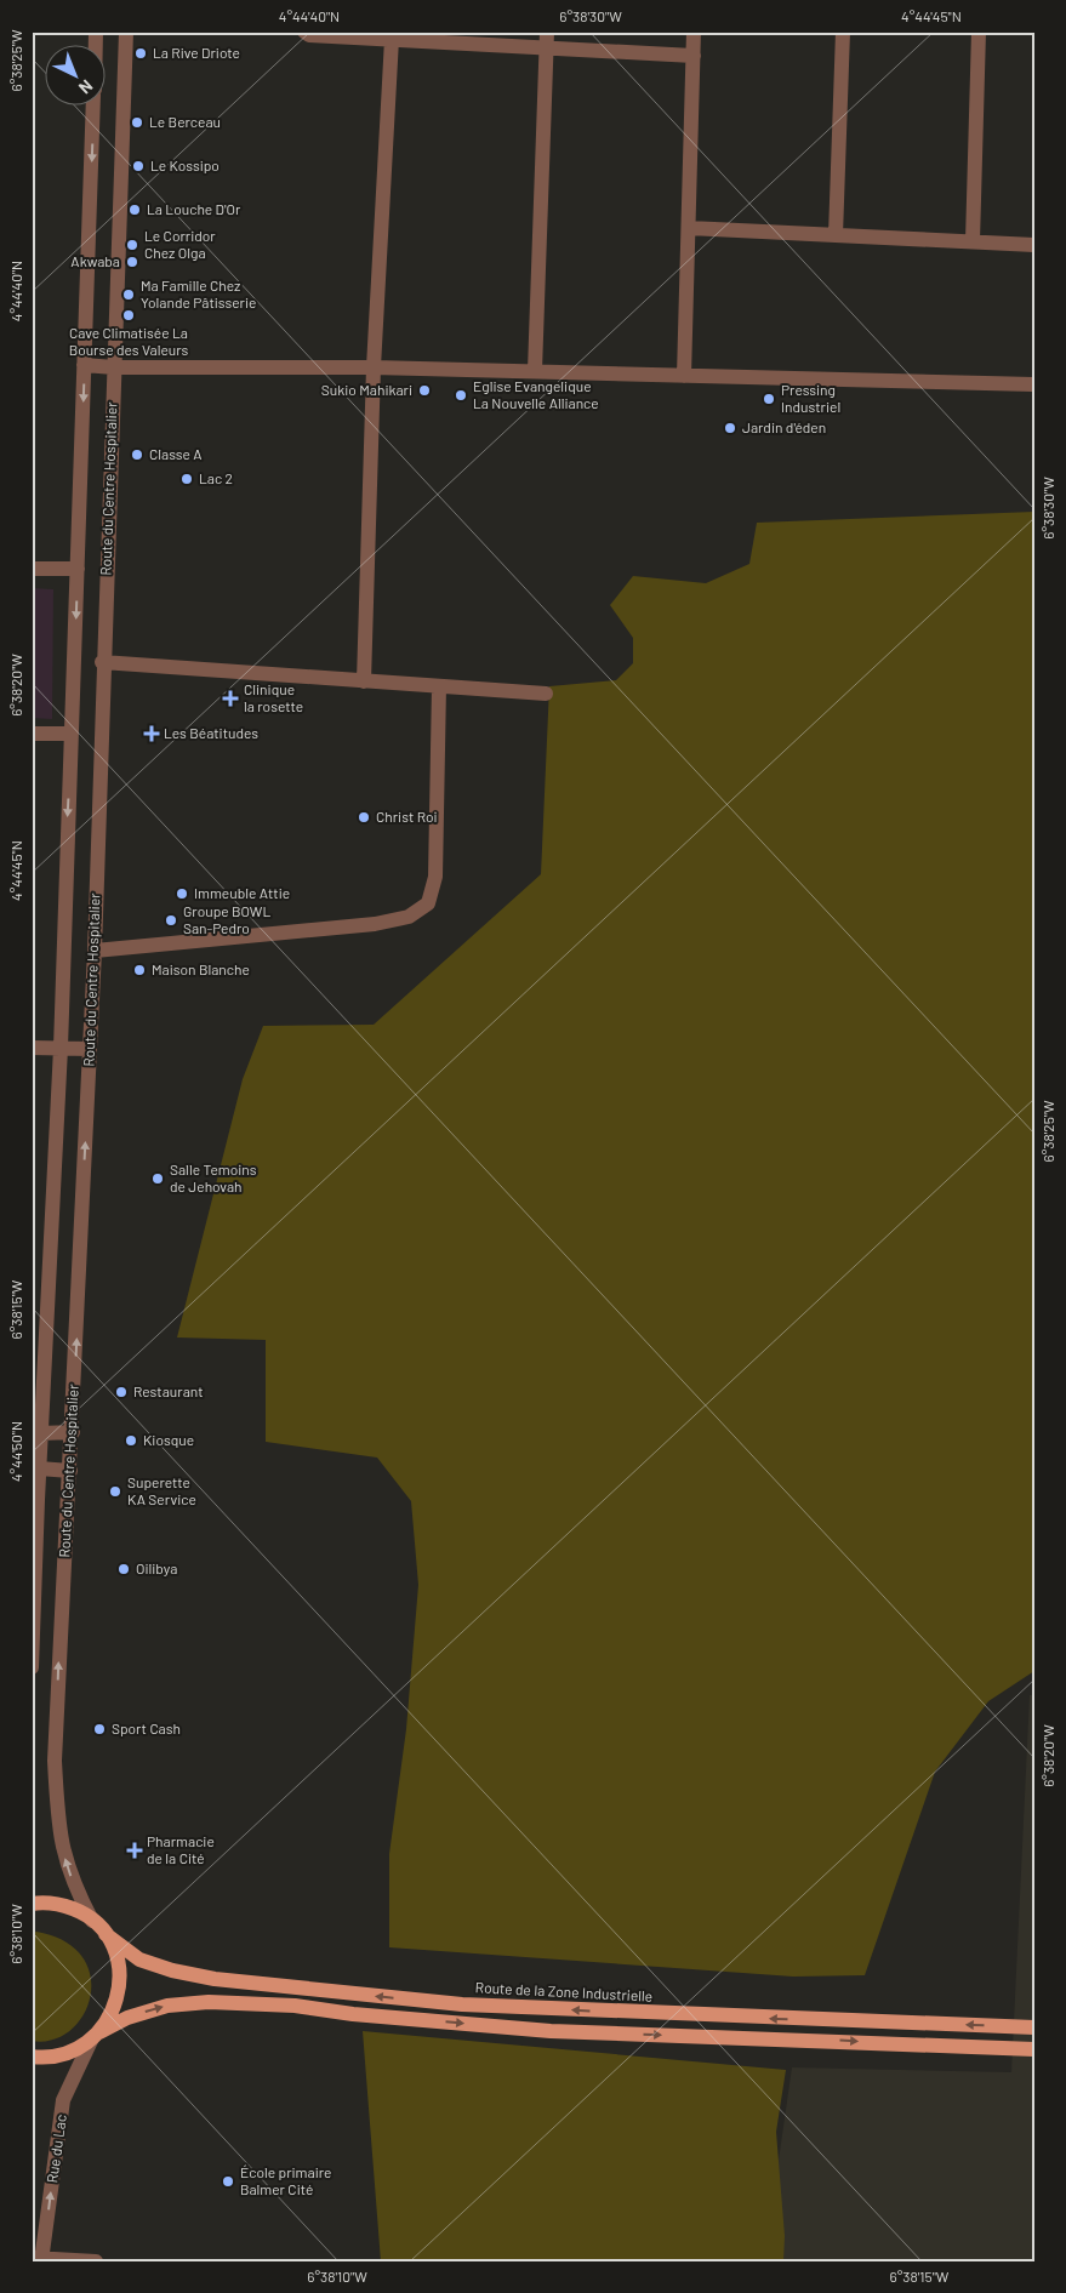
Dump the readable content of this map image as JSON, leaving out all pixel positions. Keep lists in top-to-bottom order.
{
  "streets": {
    "main road": ["Route de la Zone Industrielle"],
    "street": ["Route du Centre Hospitalier", "Rue du Lac"]
  },
  "crossings": [
    ["Route du Centre Hospitalier", "Route de la Zone Industrielle"]
  ],
  "one_way": ["Rue du Lac"],
  "places": {
    "other": [
      "La Rive Driote",
      "Le Berceau",
      "Le Kossipo",
      "La Louche D'Or",
      "Le Corridor Chez Olga",
      "Akwaba",
      "Ma Famille Chez Yolande Pâtisserie",
      "Cave Climatisée La Bourse des Valeurs",
      "Sukio Mahikari",
      "Eglise Evangelique La Nouvelle Alliance",
      "Pressing Industriel",
      "Jardin d'éden",
      "Classe A",
      "Lac 2",
      "Christ Roi",
      "Immeuble Attie",
      "Groupe BOWL San-Pedro",
      "Maison Blanche",
      "Salle Temoins de Jehovah",
      "Restaurant",
      "Kiosque",
      "Superette KA Service",
      "Oilibya",
      "Sport Cash",
      "École primaire Balmer Cité"
    ],
    "health": ["Clinique la rosette", "Les Béatitudes", "Pharmacie de la Cité"]
  },
  "north": "bottom right",
  "coordinates": [
    "4°44'40\"N",
    "6°38'30\"W",
    "4°44'45\"N",
    "6°38'25\"W",
    "6°38'20\"W",
    "6°38'15\"W",
    "4°44'50\"N",
    "6°38'10\"W"
  ]
}
